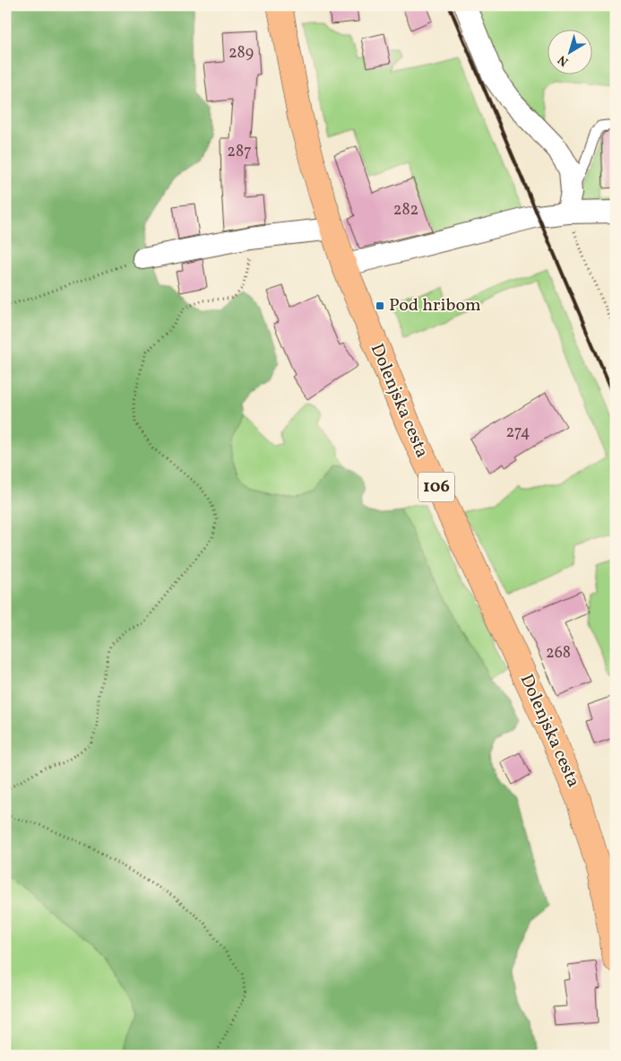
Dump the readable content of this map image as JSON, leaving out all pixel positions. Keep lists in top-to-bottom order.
{
  "streets": {
    "main road": ["Dolenjska cesta", "106"]
  },
  "places": {
    "transit": ["Pod hribom"]
  },
  "house_numbers": [
    "289",
    "287",
    "282",
    "274",
    "268"
  ],
  "north": "bottom left"
}
